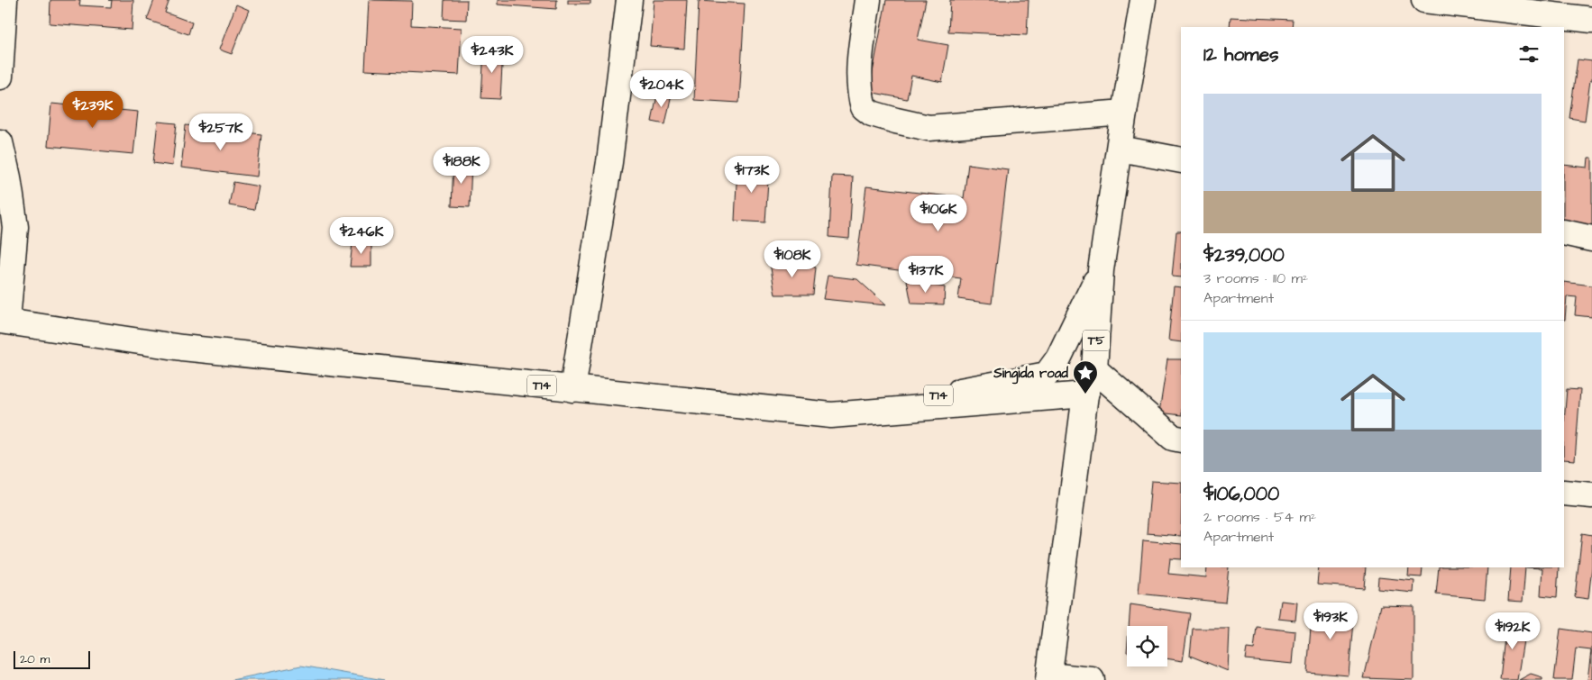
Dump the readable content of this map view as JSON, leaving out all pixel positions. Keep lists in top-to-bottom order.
{
  "streets": {
    "main road": ["T5", "T14"]
  },
  "crossings": [
    ["T5", "T14"]
  ],
  "places": {
    "place": ["Singida road"]
  },
  "scale_bar": "20 m",
  "page": {
    "heading": "12 homes",
    "price": [
      "$243K",
      "$204K",
      "$239K",
      "$257K",
      "$188K",
      "$173K",
      "$106K",
      "$246K",
      "$108K",
      "$137K",
      "$193K",
      "$192K"
    ],
    "list": [
      {
        "name": "$239,000",
        "note": "3 rooms · 110 m² · Apartment"
      },
      {
        "name": "$106,000",
        "note": "2 rooms · 54 m² · Apartment"
      }
    ],
    "scale": "20 m"
  }
}
